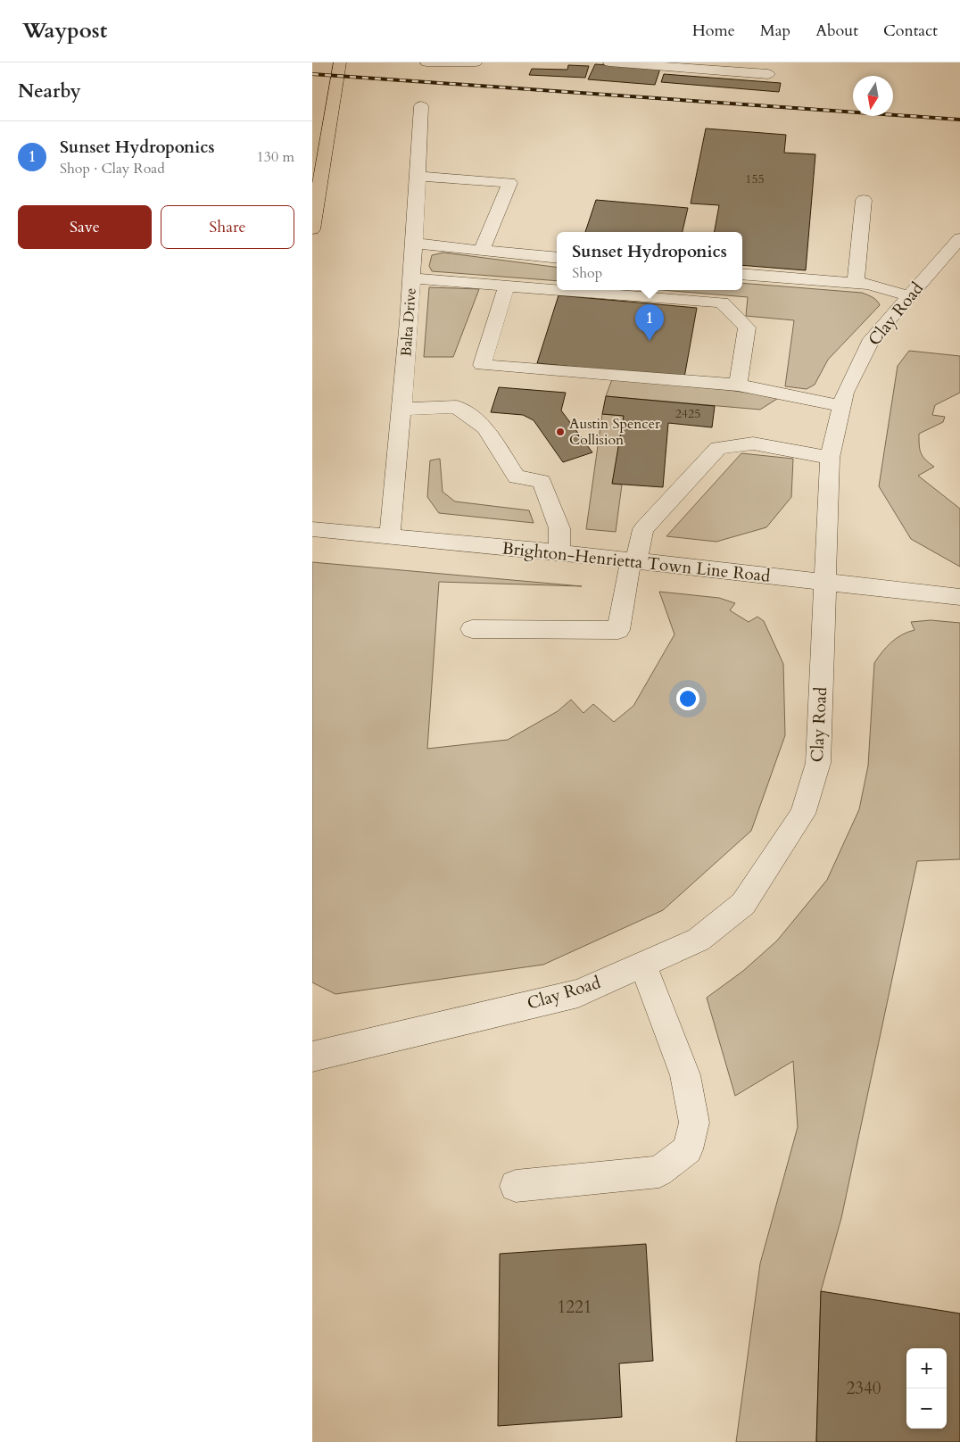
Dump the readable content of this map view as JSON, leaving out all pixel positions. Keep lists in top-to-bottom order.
{
  "streets": {
    "street": ["Clay Road", "Balta Drive", "Brighton-Henrietta Town Line Road"]
  },
  "crossings": [
    ["Clay Road", "Brighton-Henrietta Town Line Road"],
    ["Balta Drive", "Brighton-Henrietta Town Line Road"]
  ],
  "places": ["Austin Spencer Collision"],
  "house_numbers": [
    "155",
    "2425",
    "1221",
    "2340"
  ],
  "north": "bottom",
  "page": {
    "header": "Waypost",
    "nav": [
      "Home",
      "Map",
      "About",
      "Contact"
    ],
    "heading": "Nearby",
    "list": [
      {
        "mark": "1",
        "name": "Sunset Hydroponics",
        "note": "Shop · Clay Road",
        "value": "130 m"
      }
    ],
    "buttons": ["Save", "Share"],
    "popup": ["Sunset Hydroponics", "Shop"],
    "pins": "1",
    "map_buttons": ["+", "−"]
  }
}
